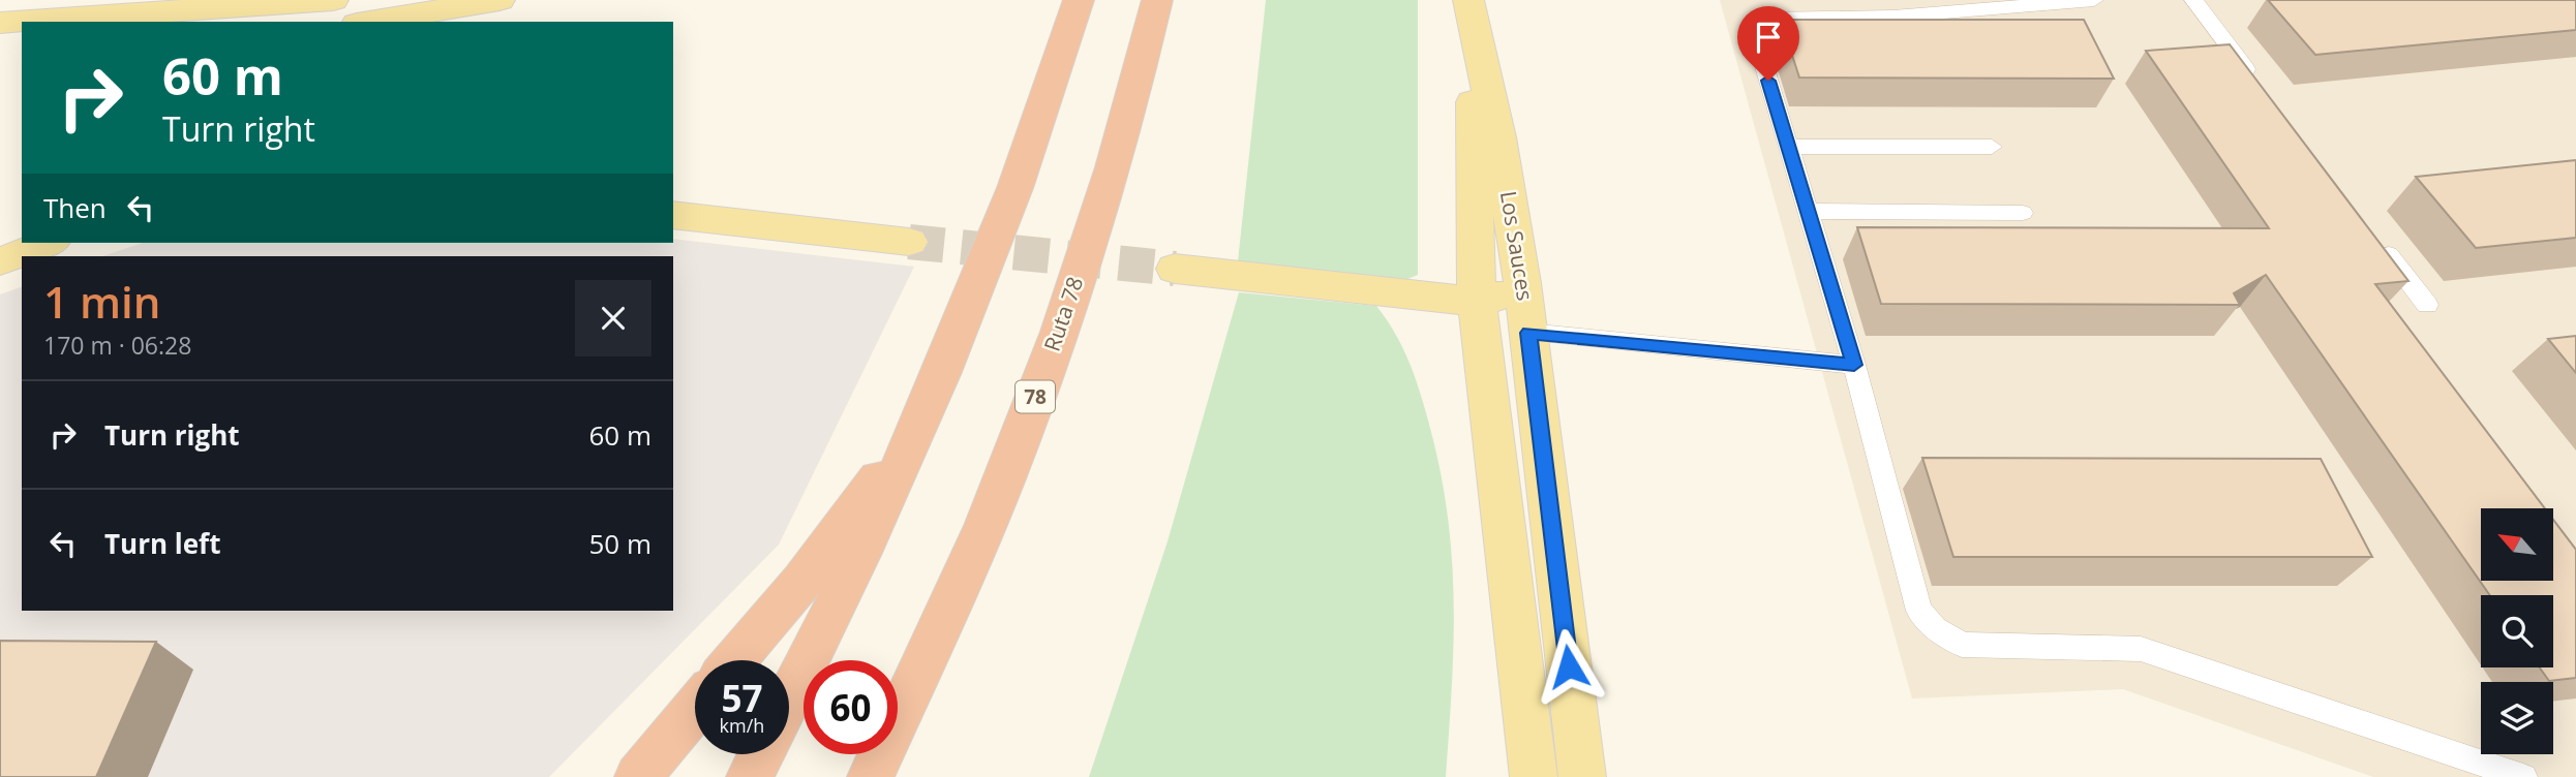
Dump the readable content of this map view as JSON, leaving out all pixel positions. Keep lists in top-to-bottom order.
{
  "streets": {
    "highway": ["Ruta 78", "78"],
    "main road": ["Los Sauces"]
  },
  "north": "top left",
  "page": {
    "turn": ["60 m", "Turn right"],
    "then": "Then",
    "heading": ["1 min", "170 m · 06:28"],
    "list": [
      {
        "name": "Turn right",
        "value": "60 m"
      },
      {
        "name": "Turn left",
        "value": "50 m"
      }
    ],
    "speed": "57 km/h",
    "limit": "60"
  }
}
